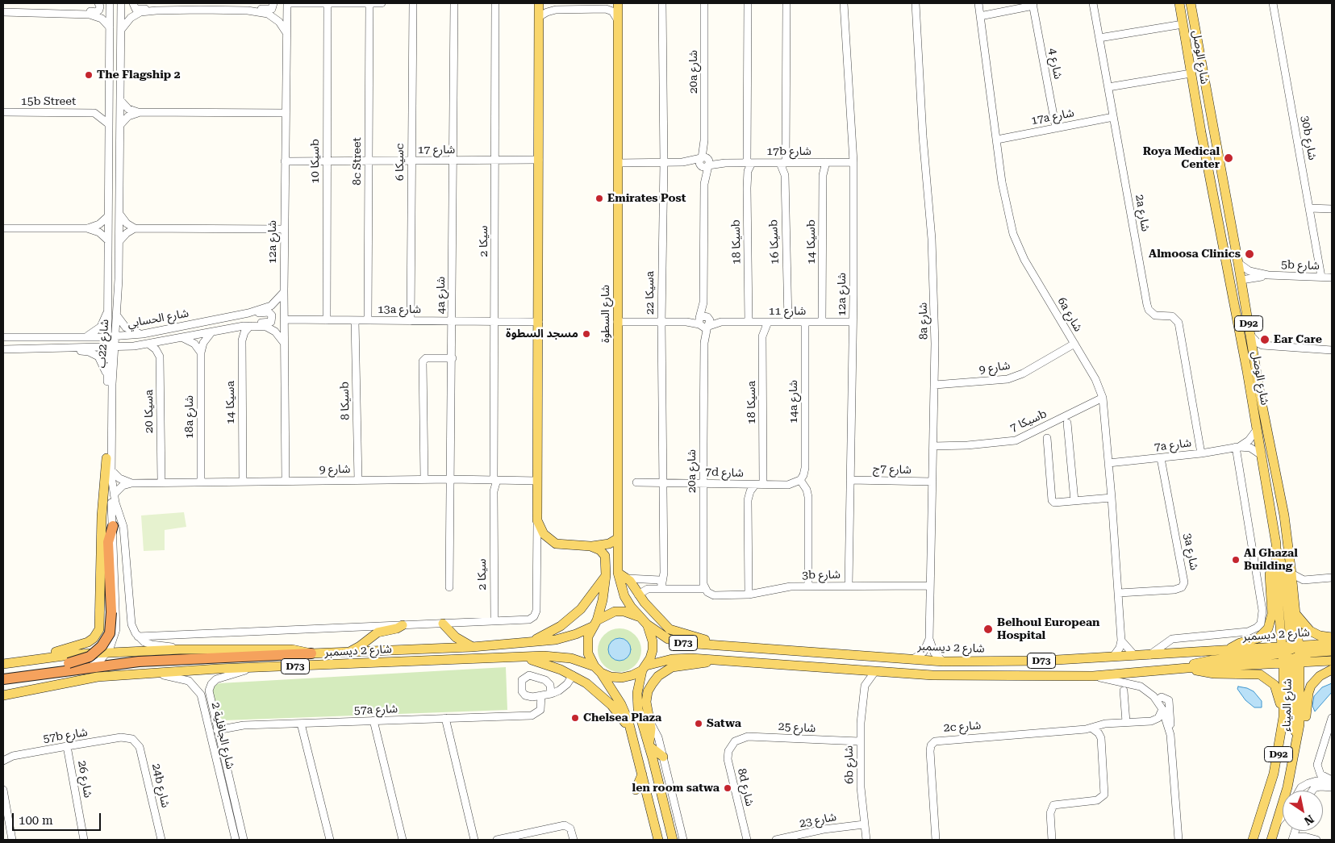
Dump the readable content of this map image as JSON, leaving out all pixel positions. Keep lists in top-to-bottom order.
{
  "streets": {
    "main road": [
      "شارع الوصل",
      "شارع السطوة",
      "D92",
      "شارع 2 ديسمبر",
      "D73",
      "شارع الميناء"
    ],
    "street": [
      "شارع 4",
      "20a شارع",
      "15b Street",
      "17a شارع",
      "30b شارع",
      "شارع 17",
      "17b شارع",
      "سيكا 10b",
      "8c Street",
      "سيكا 6c",
      "2a شارع",
      "سيكا 2",
      "12a شارع",
      "سيكا 18b",
      "سيكا 16b",
      "سيكا 14b",
      "5b شارع",
      "سيكا 22a",
      "4a شارع",
      "13a شارع",
      "شارع 11",
      "6a شارع",
      "شارع الحسابي",
      "8a شارع",
      "شارع 22ب",
      "شارع 9",
      "سيكا 8b",
      "14a شارع",
      "سيكا 14a",
      "سيكا 18a",
      "سيكا 20a",
      "18a شارع",
      "سيكا 7b",
      "7a شارع",
      "شارع 7ج",
      "7d شارع",
      "3a شارع",
      "3b شارع",
      "57a شارع",
      "2c شارع",
      "شارع 25",
      "57b شارع",
      "شارع الجافلية 2",
      "6b شارع",
      "شارع 26",
      "24b شارع",
      "8d شارع",
      "شارع 23"
    ]
  },
  "crossings": [
    ["شارع الوصل", "5b شارع"],
    ["شارع الوصل", "7a شارع"],
    ["شارع الوصل", "شارع 2 ديسمبر"],
    ["شارع الوصل", "شارع الميناء"],
    ["شارع 4", "17a شارع"],
    ["20a شارع", "17b شارع"],
    ["20a شارع", "شارع 11"],
    ["20a شارع", "7d شارع"],
    ["20a شارع", "3b شارع"],
    ["17a شارع", "2a شارع"],
    ["17a شارع", "6a شارع"],
    ["30b شارع", "5b شارع"],
    ["شارع 17", "سيكا 10b"],
    ["شارع 17", "8c Street"],
    ["شارع 17", "سيكا 6c"],
    ["شارع 17", "سيكا 2"],
    ["شارع 17", "12a شارع"],
    ["شارع 17", "4a شارع"],
    ["17b شارع", "12a شارع"],
    ["17b شارع", "سيكا 18b"],
    ["17b شارع", "سيكا 16b"],
    ["17b شارع", "سيكا 14b"],
    ["17b شارع", "سيكا 22a"],
    ["17b شارع", "شارع السطوة"],
    ["سيكا 10b", "13a شارع"],
    ["8c Street", "13a شارع"],
    ["سيكا 6c", "13a شارع"],
    ["2a شارع", "7a شارع"],
    ["سيكا 2", "13a شارع"],
    ["سيكا 2", "شارع 9"],
    ["12a شارع", "13a شارع"],
    ["12a شارع", "شارع 11"],
    ["12a شارع", "شارع الحسابي"],
    ["12a شارع", "شارع 9"],
    ["12a شارع", "شارع 7ج"],
    ["12a شارع", "3b شارع"],
    ["سيكا 18b", "شارع 11"],
    ["سيكا 16b", "شارع 11"],
    ["سيكا 14b", "شارع 11"],
    ["سيكا 22a", "شارع 11"],
    ["سيكا 22a", "7d شارع"],
    ["4a شارع", "13a شارع"],
    ["4a شارع", "شارع 9"],
    ["13a شارع", "سيكا 8b"],
    ["شارع 11", "شارع السطوة"],
    ["شارع 11", "14a شارع"],
    ["شارع 11", "سيكا 18a"],
    ["شارع السطوة", "شارع 2 ديسمبر"],
    ["6a شارع", "شارع 9"],
    ["6a شارع", "سيكا 7b"],
    ["6a شارع", "7a شارع"],
    ["6a شارع", "3a شارع"],
    ["6a شارع", "شارع 2 ديسمبر"],
    ["شارع الحسابي", "شارع 22ب"],
    ["شارع الحسابي", "سيكا 14a"],
    ["شارع الحسابي", "سيكا 20a"],
    ["شارع الحسابي", "18a شارع"],
    ["8a شارع", "شارع 9"],
    ["8a شارع", "سيكا 7b"],
    ["8a شارع", "شارع 7ج"],
    ["8a شارع", "3b شارع"],
    ["8a شارع", "شارع 2 ديسمبر"],
    ["شارع 22ب", "شارع 9"],
    ["شارع 22ب", "شارع 2 ديسمبر"],
    ["شارع 9", "سيكا 8b"],
    ["شارع 9", "سيكا 14a"],
    ["شارع 9", "سيكا 20a"],
    ["شارع 9", "18a شارع"],
    ["14a شارع", "7d شارع"],
    ["سيكا 18a", "7d شارع"],
    ["7a شارع", "3a شارع"],
    ["شارع 2 ديسمبر", "شارع الميناء"],
    ["شارع 2 ديسمبر", "شارع الجافلية 2"],
    ["شارع 2 ديسمبر", "6b شارع"],
    ["57a شارع", "شارع الجافلية 2"],
    ["شارع 25", "6b شارع"],
    ["شارع 25", "8d شارع"],
    ["57b شارع", "شارع 26"],
    ["57b شارع", "24b شارع"],
    ["6b شارع", "شارع 23"]
  ],
  "places": [
    "The Flagship 2",
    "Roya Medical Center",
    "Emirates Post",
    "Almoosa Clinics",
    "مسجد السطوة",
    "Ear Care",
    "Al Ghazal Building",
    "Belhoul European Hospital",
    "Chelsea Plaza",
    "Satwa",
    "len room satwa"
  ],
  "scale_bar": "100 m",
  "north": "bottom right"
}
